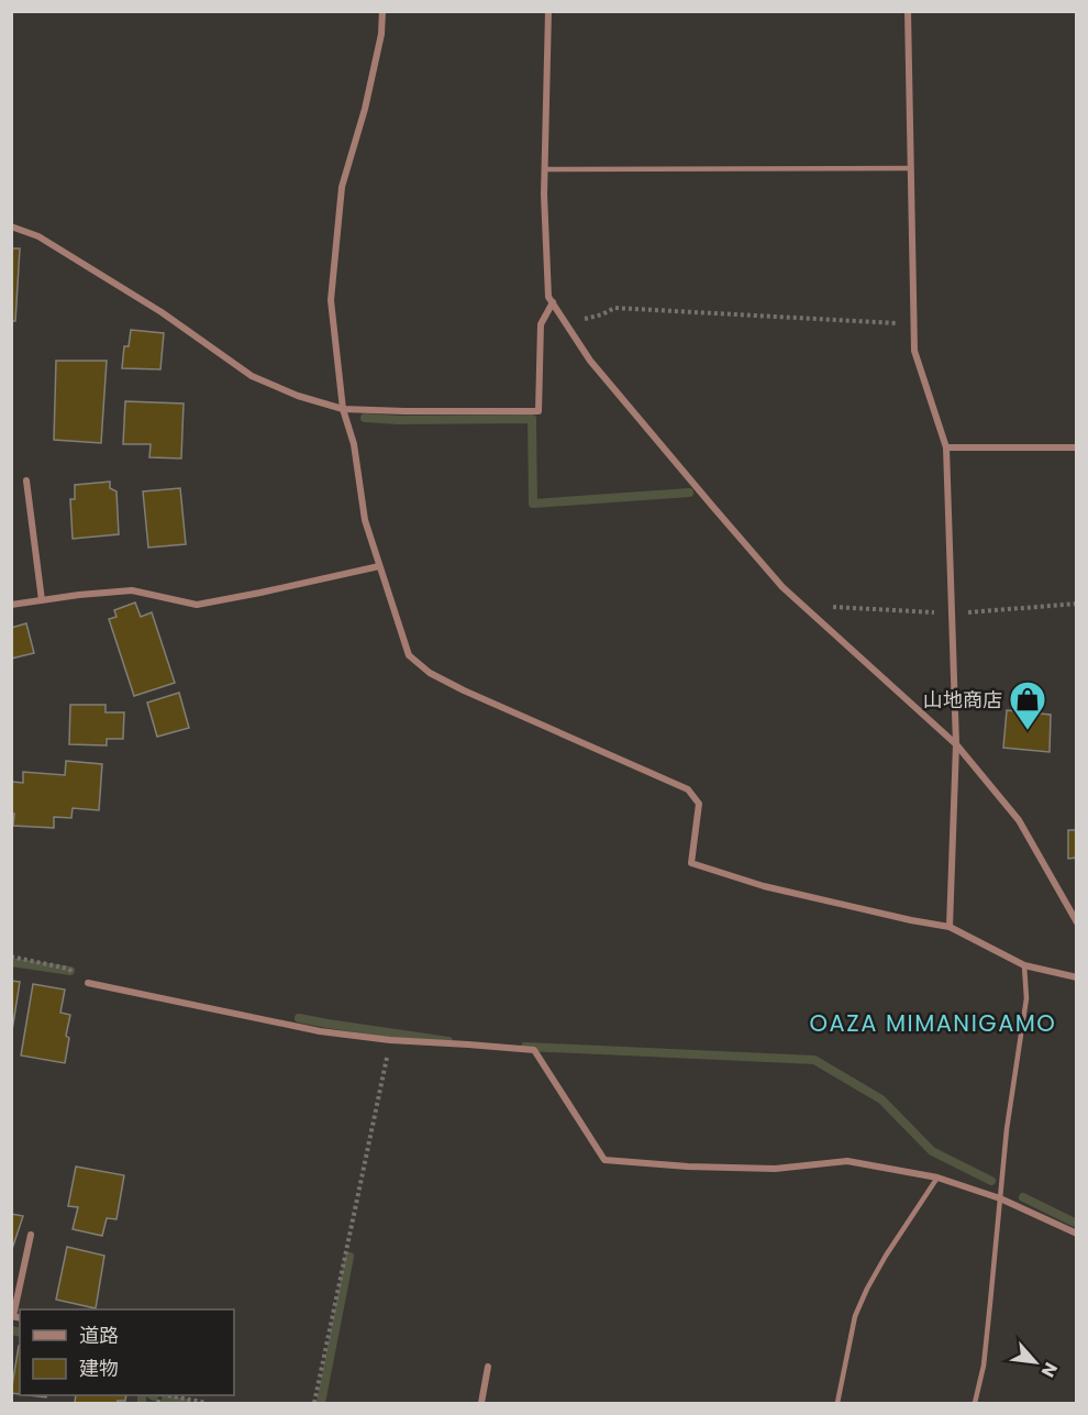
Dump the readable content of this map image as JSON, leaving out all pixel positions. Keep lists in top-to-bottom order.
{
  "districts": ["OAZA MIMANIGAMO"],
  "places": {
    "shop": ["山地商店"]
  },
  "legend": ["道路", "建物"],
  "north": "bottom right"
}
